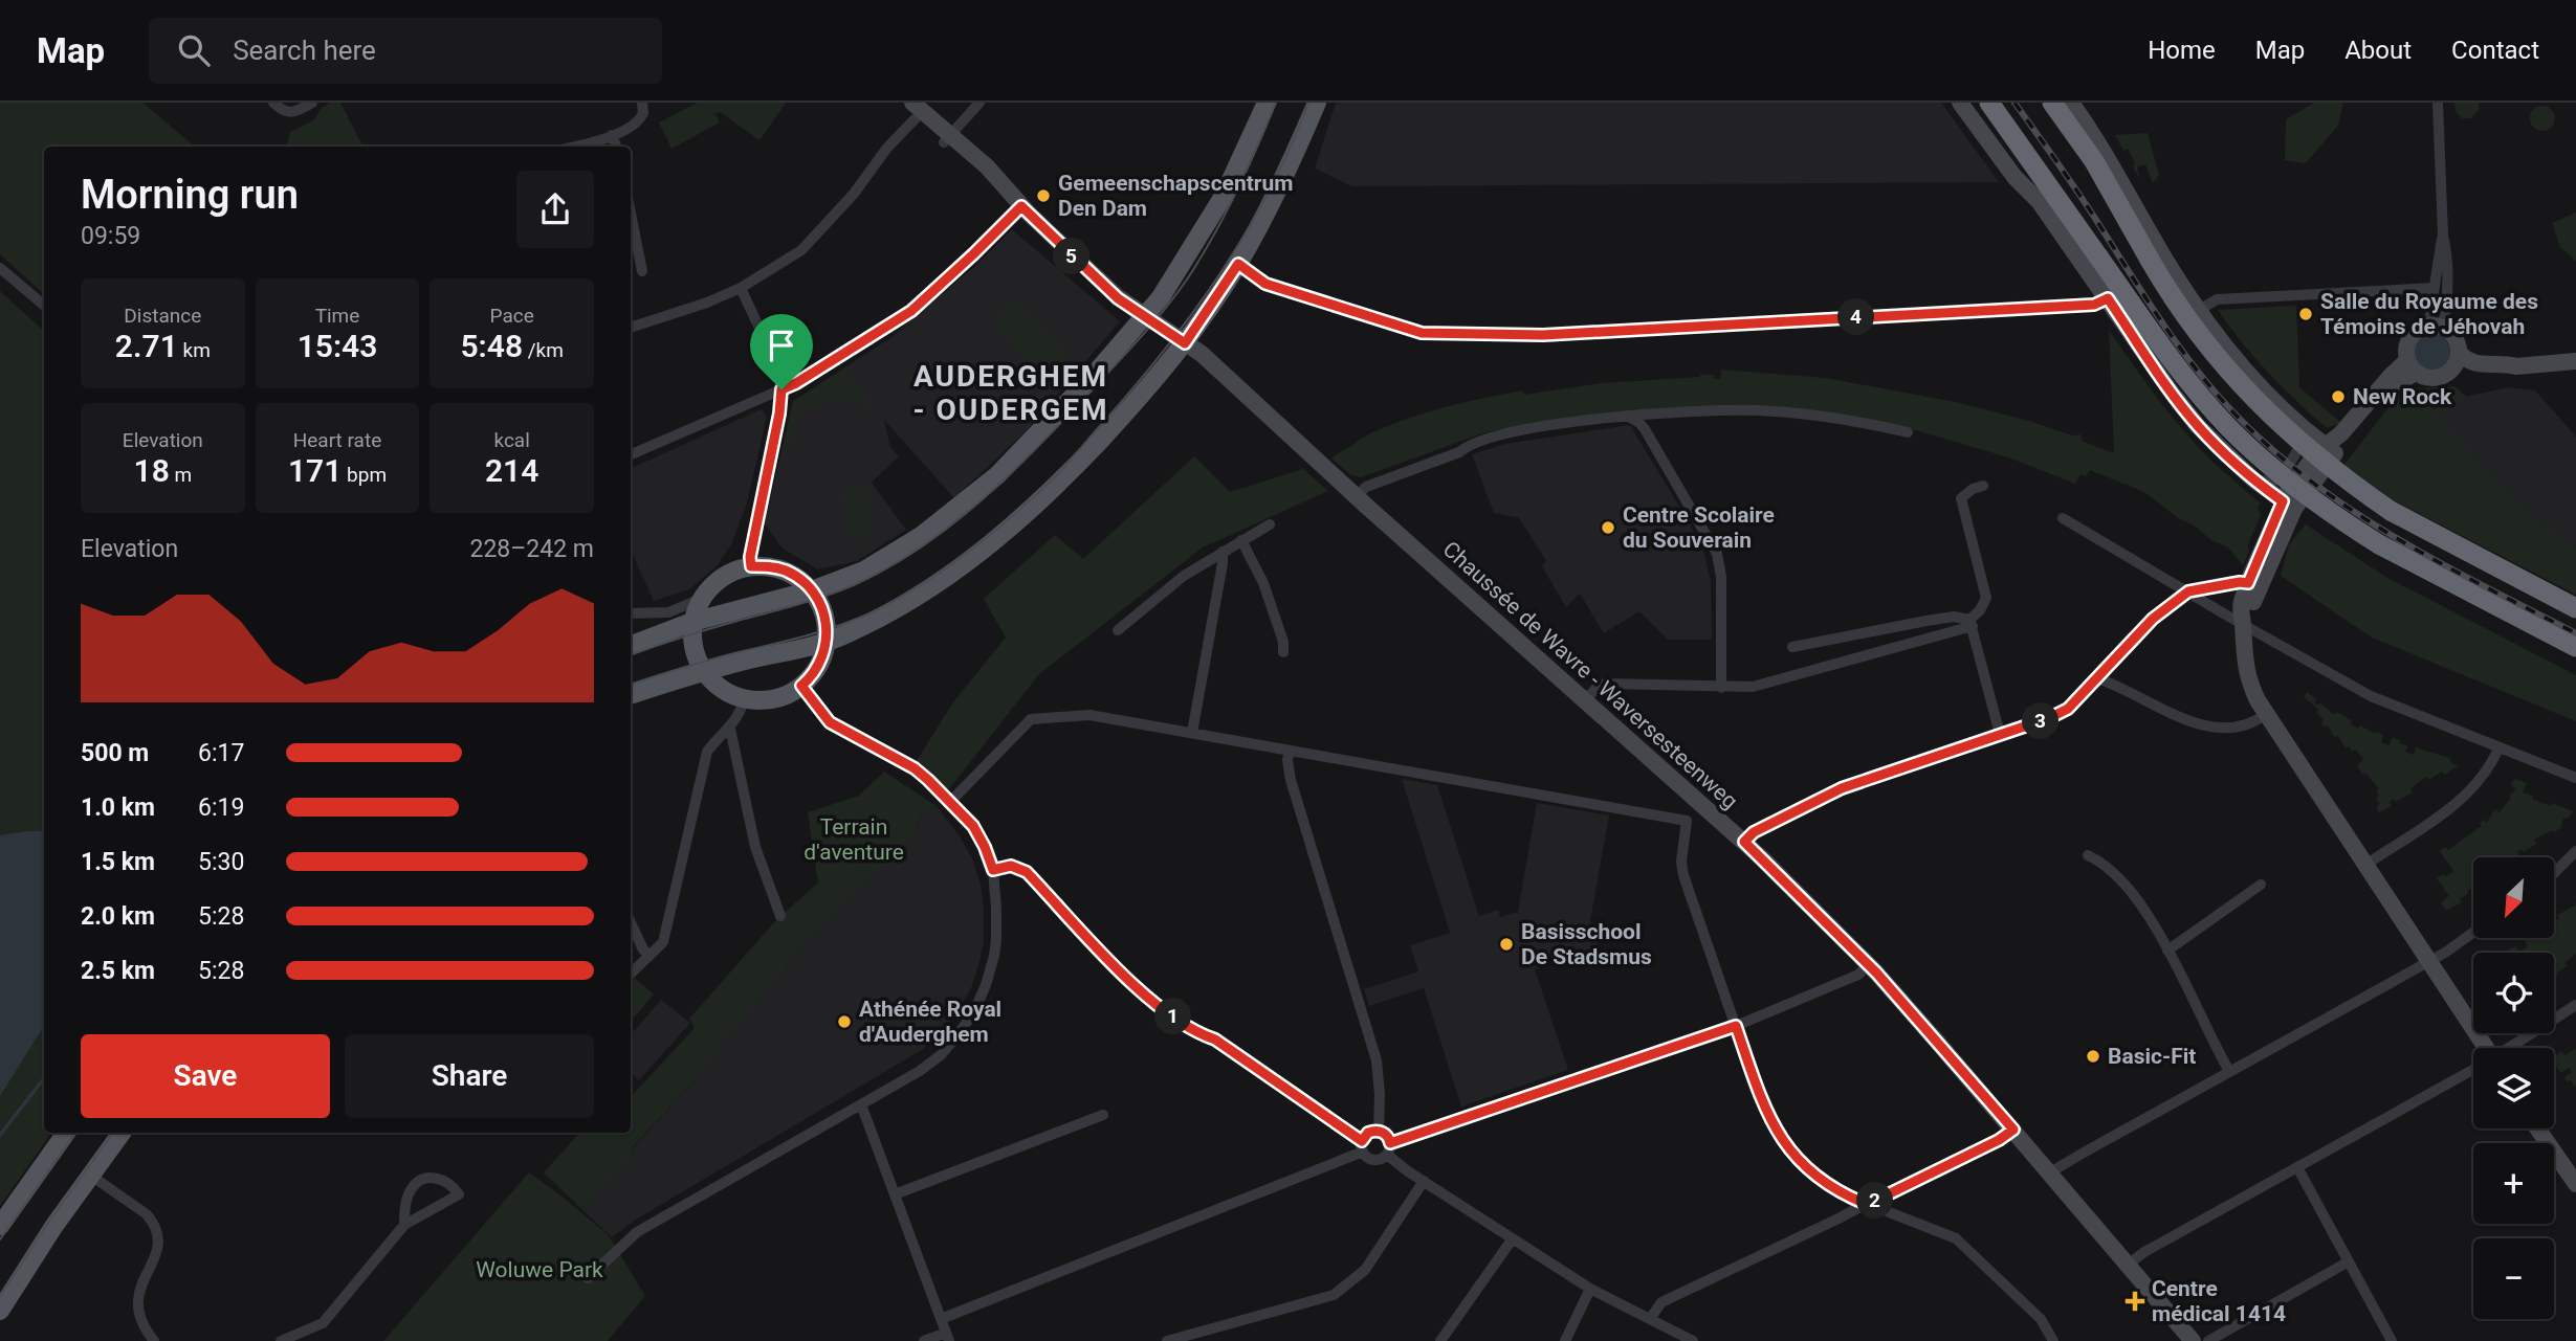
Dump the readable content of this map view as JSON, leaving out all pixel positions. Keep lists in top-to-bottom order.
{
  "streets": {
    "street": ["Chaussée de Wavre - Waversesteenweg"]
  },
  "districts": ["AUDERGHEM - OUDERGEM"],
  "parks": ["Terrain d'aventure", "Woluwe Park"],
  "places": {
    "other": [
      "Gemeenschapscentrum Den Dam",
      "Salle du Royaume des Témoins de Jéhovah",
      "New Rock",
      "Centre Scolaire du Souverain",
      "Basisschool De Stadsmus",
      "Athénée Royal d'Auderghem",
      "Basic-Fit"
    ],
    "health": ["Centre médical 1414"]
  },
  "north": "bottom left",
  "page": {
    "header": "Map",
    "search": "Search here",
    "nav": [
      "Home",
      "Map",
      "About",
      "Contact"
    ],
    "heading": ["Morning run", "09:59"],
    "pins": [
      "5",
      "4",
      "3",
      "1",
      "2"
    ],
    "stats": [
      ["Distance", "2.71 km"],
      ["Time", "15:43"],
      ["Pace", "5:48 /km"],
      ["Elevation", "18 m"],
      ["Heart rate", "171 bpm"],
      ["kcal", "214"]
    ],
    "chart": ["Elevation", "228–242 m"],
    "list": [
      {
        "name": "500 m",
        "note": "6:17"
      },
      {
        "name": "1.0 km",
        "note": "6:19"
      },
      {
        "name": "1.5 km",
        "note": "5:30"
      },
      {
        "name": "2.0 km",
        "note": "5:28"
      },
      {
        "name": "2.5 km",
        "note": "5:28"
      }
    ],
    "map_buttons": ["+", "−"],
    "buttons": ["Save", "Share"]
  }
}
